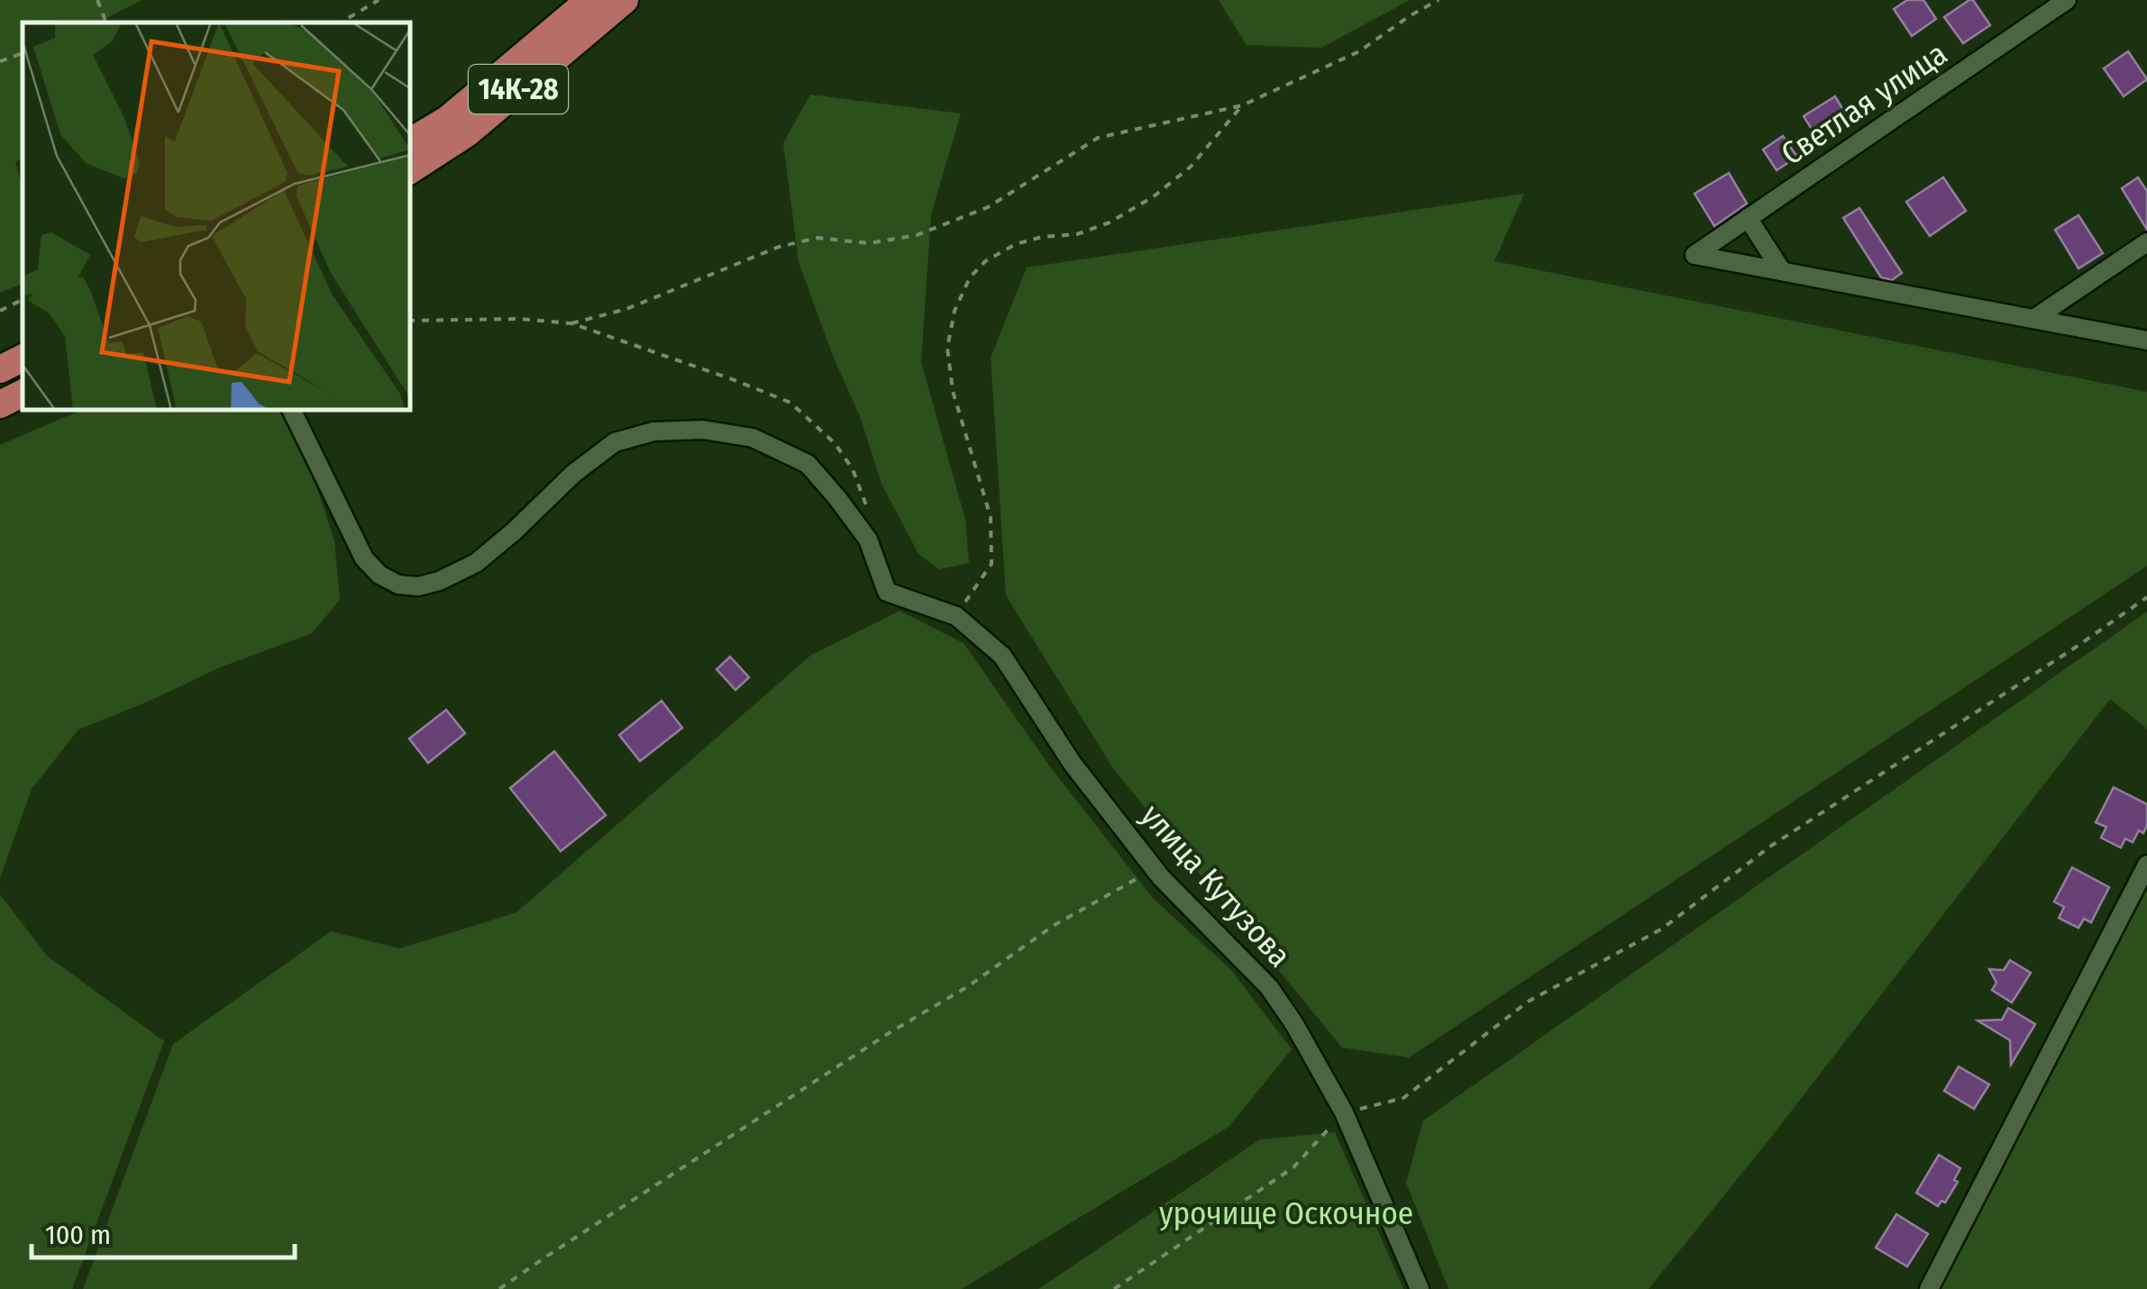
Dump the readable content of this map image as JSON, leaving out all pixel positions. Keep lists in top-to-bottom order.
{
  "streets": {
    "main road": ["14К-28"],
    "street": ["Светлая улица", "улица Кутузова"]
  },
  "parks": ["урочище Оскочное"],
  "scale_bar": "100 m"
}
